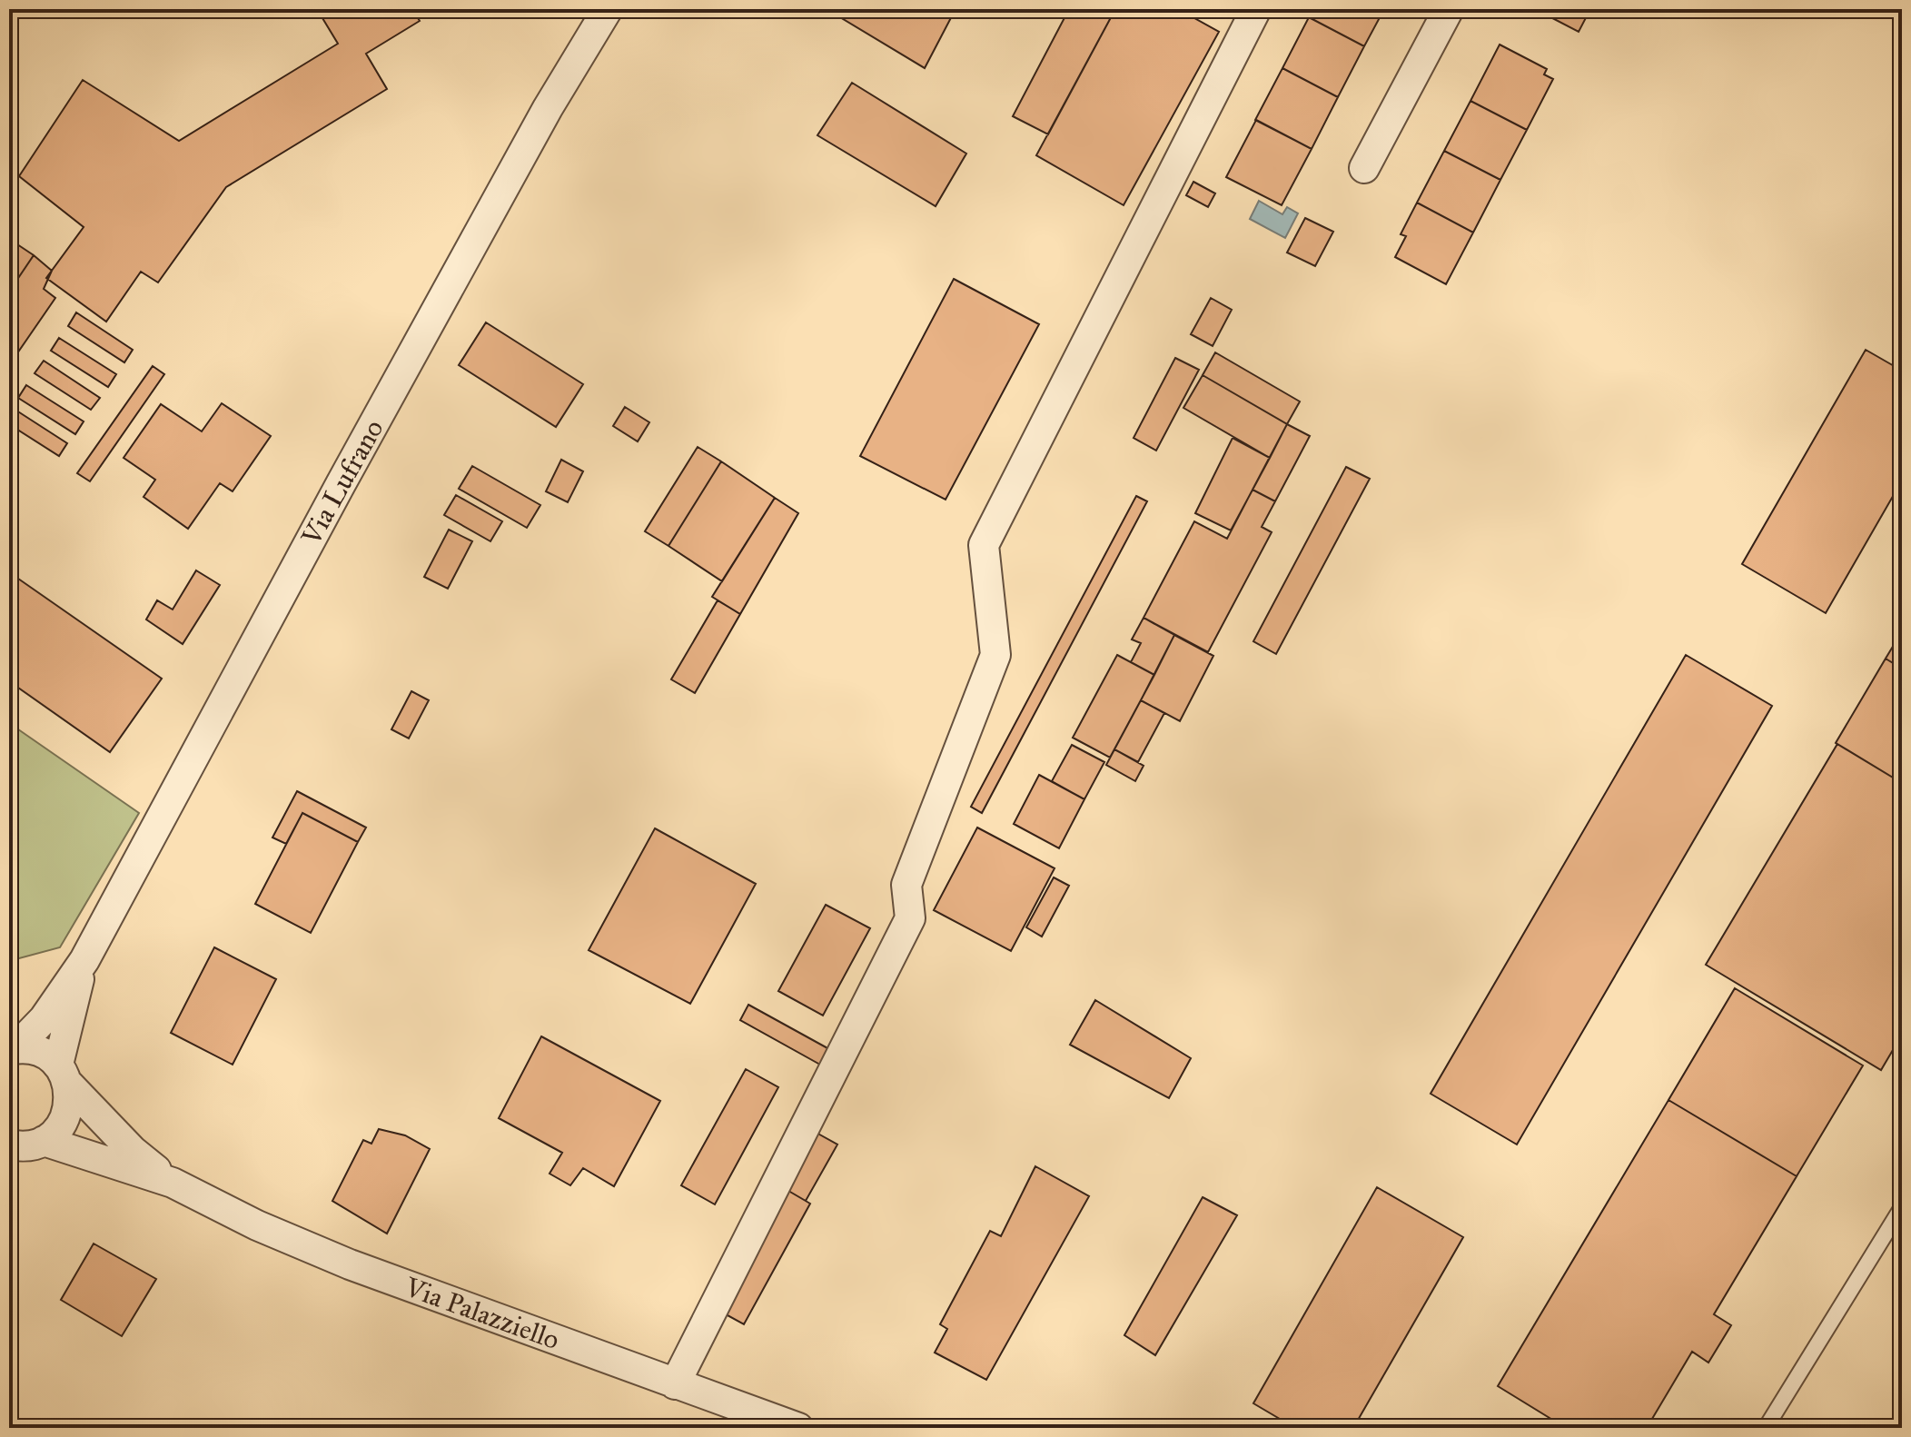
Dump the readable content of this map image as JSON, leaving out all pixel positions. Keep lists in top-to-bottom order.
{
  "streets": {
    "street": ["Via Lufrano", "Via Palazziello"]
  },
  "crossings": [
    ["Via Lufrano", "Via Palazziello"]
  ]
}
